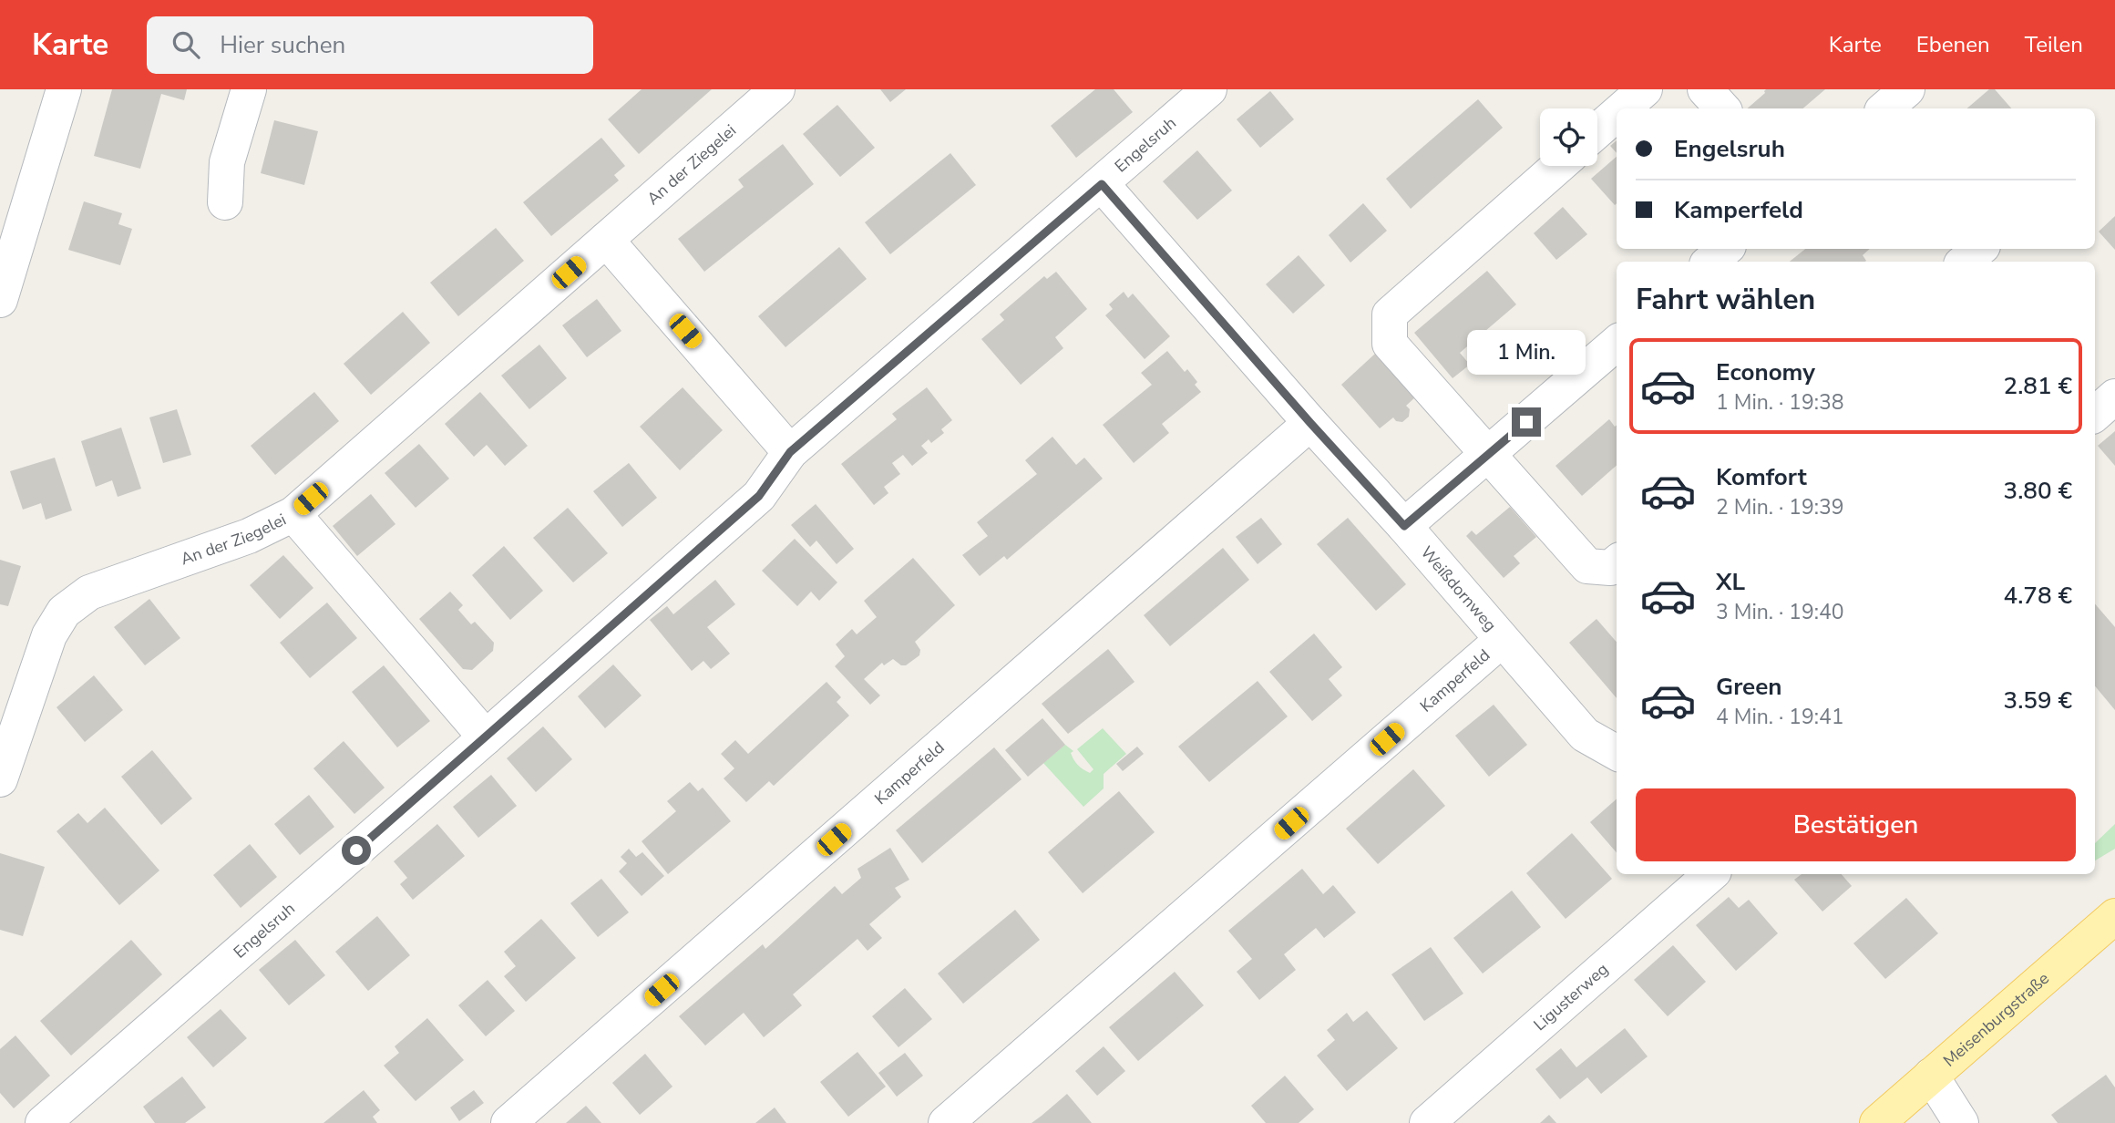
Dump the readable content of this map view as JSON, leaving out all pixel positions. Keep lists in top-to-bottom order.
{
  "streets": {
    "main road": ["Meisenburgstraße"],
    "street": [
      "Engelsruh",
      "An der Ziegelei",
      "Weißdornweg",
      "Kamperfeld",
      "Ligusterweg"
    ]
  },
  "crossings": [
    ["Engelsruh", "Weißdornweg"],
    ["Weißdornweg", "Kamperfeld"]
  ],
  "page": {
    "header": "Karte",
    "search": "Hier suchen",
    "nav": ["Karte", "Ebenen", "Teilen"],
    "banner": ["Engelsruh", "Kamperfeld"],
    "heading": "Fahrt wählen",
    "bubble": "1 Min.",
    "list": [
      {
        "name": "Economy",
        "note": "1 Min. · 19:38",
        "value": "2.81 €"
      },
      {
        "name": "Komfort",
        "note": "2 Min. · 19:39",
        "value": "3.80 €"
      },
      {
        "name": "XL",
        "note": "3 Min. · 19:40",
        "value": "4.78 €"
      },
      {
        "name": "Green",
        "note": "4 Min. · 19:41",
        "value": "3.59 €"
      }
    ],
    "buttons": "Bestätigen"
  }
}
